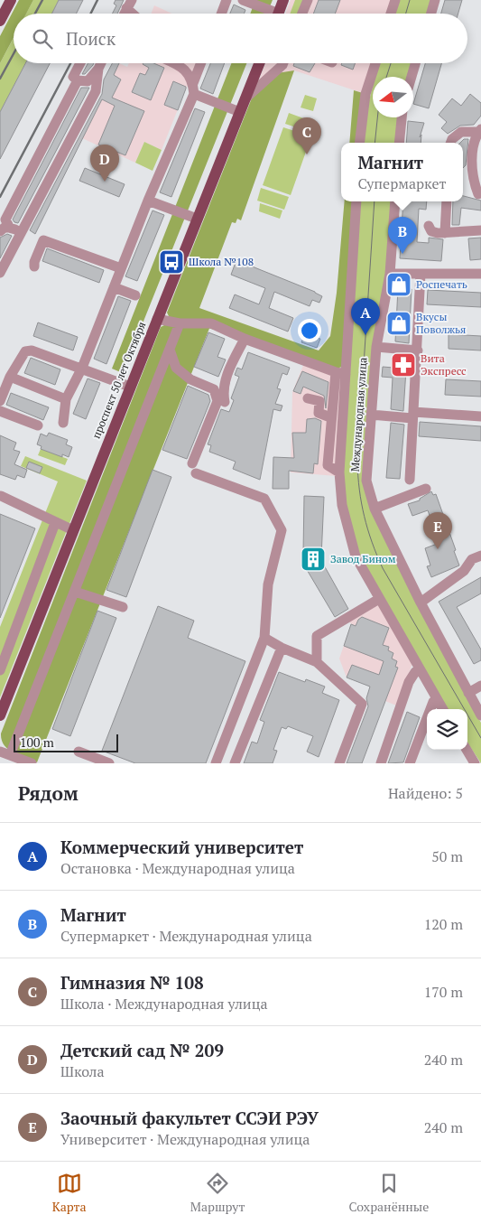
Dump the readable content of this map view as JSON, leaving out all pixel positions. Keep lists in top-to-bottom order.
{
  "streets": {
    "main road": ["проспект 50 лет Октября"],
    "street": ["Международная улица"]
  },
  "places": {
    "bus stop": ["Школа №108"],
    "shop": ["Роспечать", "Вкусы Поволжья"],
    "pharmacy": ["Вита Экспресс"],
    "building": ["Завод Бином"]
  },
  "scale_bar": "100 m",
  "north": "left",
  "page": {
    "search": "Поиск",
    "pins": [
      "C",
      "D",
      "B",
      "A",
      "E"
    ],
    "popup": ["Магнит", "Супермаркет"],
    "scale": "100 m",
    "heading": ["Рядом", "Найдено: 5"],
    "list": [
      {
        "mark": "A",
        "name": "Коммерческий университет",
        "note": "Остановка · Международная улица",
        "value": "50 m"
      },
      {
        "mark": "B",
        "name": "Магнит",
        "note": "Супермаркет · Международная улица",
        "value": "120 m"
      },
      {
        "mark": "C",
        "name": "Гимназия № 108",
        "note": "Школа · Международная улица",
        "value": "170 m"
      },
      {
        "mark": "D",
        "name": "Детский сад № 209",
        "note": "Школа",
        "value": "240 m"
      },
      {
        "mark": "E",
        "name": "Заочный факультет ССЭИ РЭУ",
        "note": "Университет · Международная улица",
        "value": "240 m"
      }
    ],
    "nav": ["Карта", "Маршрут", "Сохранённые"]
  }
}
